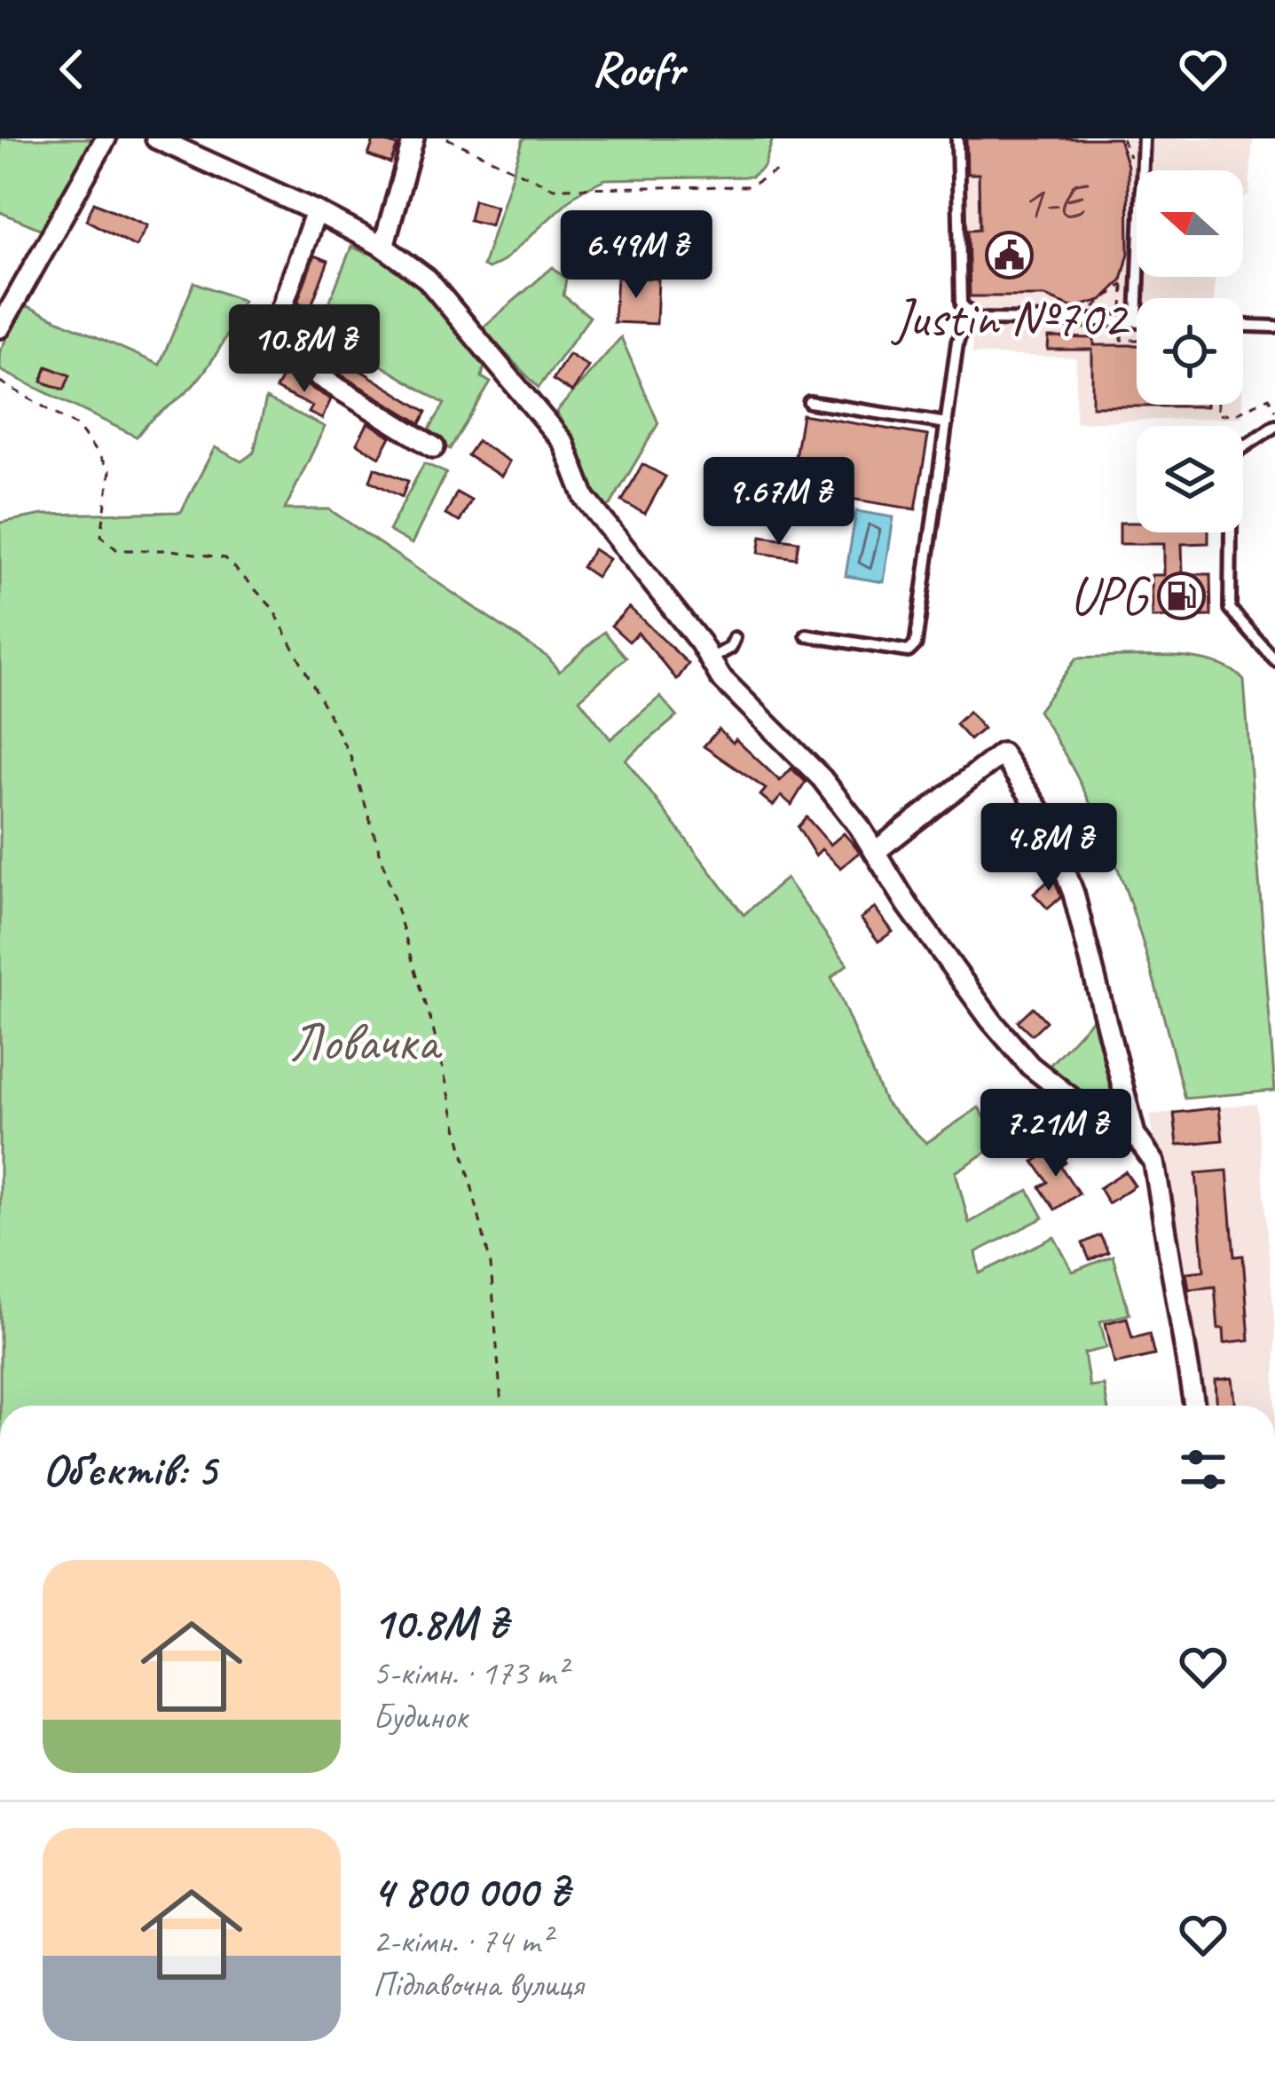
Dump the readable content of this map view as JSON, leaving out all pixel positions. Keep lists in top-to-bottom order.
{
  "parks": ["Ловачка"],
  "places": {
    "public building": ["Justin №702"],
    "fuel station": ["UPG"]
  },
  "house_numbers": ["1-Е"],
  "north": "left",
  "page": {
    "header": "Roofr",
    "price": [
      "6.49M ₴",
      "10.8M ₴",
      "9.67M ₴",
      "4.8M ₴",
      "7.21M ₴"
    ],
    "heading": "Об’єктів: 5",
    "list": [
      {
        "name": "10.8M ₴",
        "note": "5-кімн. · 173 m² · Будинок"
      },
      {
        "name": "4 800 000 ₴",
        "note": "2-кімн. · 74 m² · Підлавочна вулиця"
      }
    ]
  }
}
